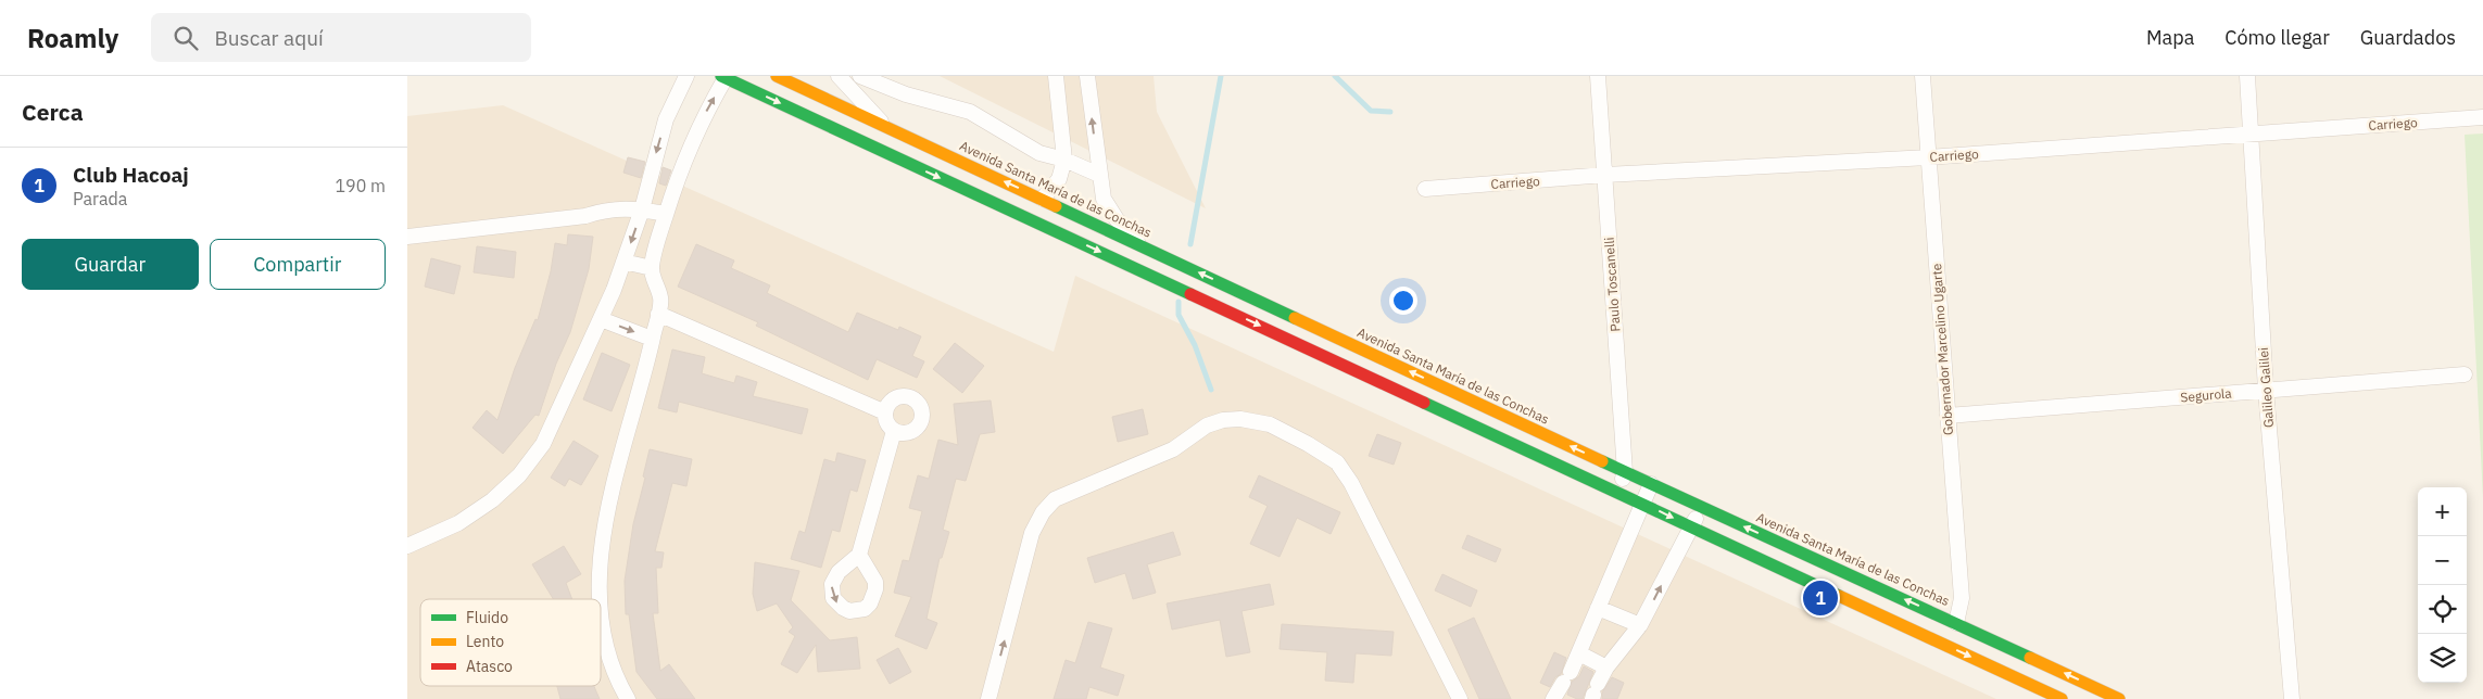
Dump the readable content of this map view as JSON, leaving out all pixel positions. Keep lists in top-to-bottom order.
{
  "streets": {
    "main road": ["Avenida Santa María de las Conchas"],
    "street": [
      "Carriego",
      "Paulo Toscanelli",
      "Gobernador Marcelino Ugarte",
      "Galileo Galilei",
      "Segurola"
    ]
  },
  "crossings": [
    ["Carriego", "Paulo Toscanelli"],
    ["Carriego", "Gobernador Marcelino Ugarte"],
    ["Carriego", "Galileo Galilei"],
    ["Avenida Santa María de las Conchas", "Paulo Toscanelli"],
    ["Avenida Santa María de las Conchas", "Gobernador Marcelino Ugarte"],
    ["Gobernador Marcelino Ugarte", "Segurola"],
    ["Galileo Galilei", "Segurola"]
  ],
  "legend": ["Fluido", "Lento", "Atasco"],
  "page": {
    "header": "Roamly",
    "search": "Buscar aquí",
    "nav": ["Mapa", "Cómo llegar", "Guardados"],
    "heading": "Cerca",
    "list": [
      {
        "mark": "1",
        "name": "Club Hacoaj",
        "note": "Parada",
        "value": "190 m"
      }
    ],
    "buttons": ["Guardar", "Compartir"],
    "map_buttons": ["+", "−"],
    "pins": "1"
  }
}
